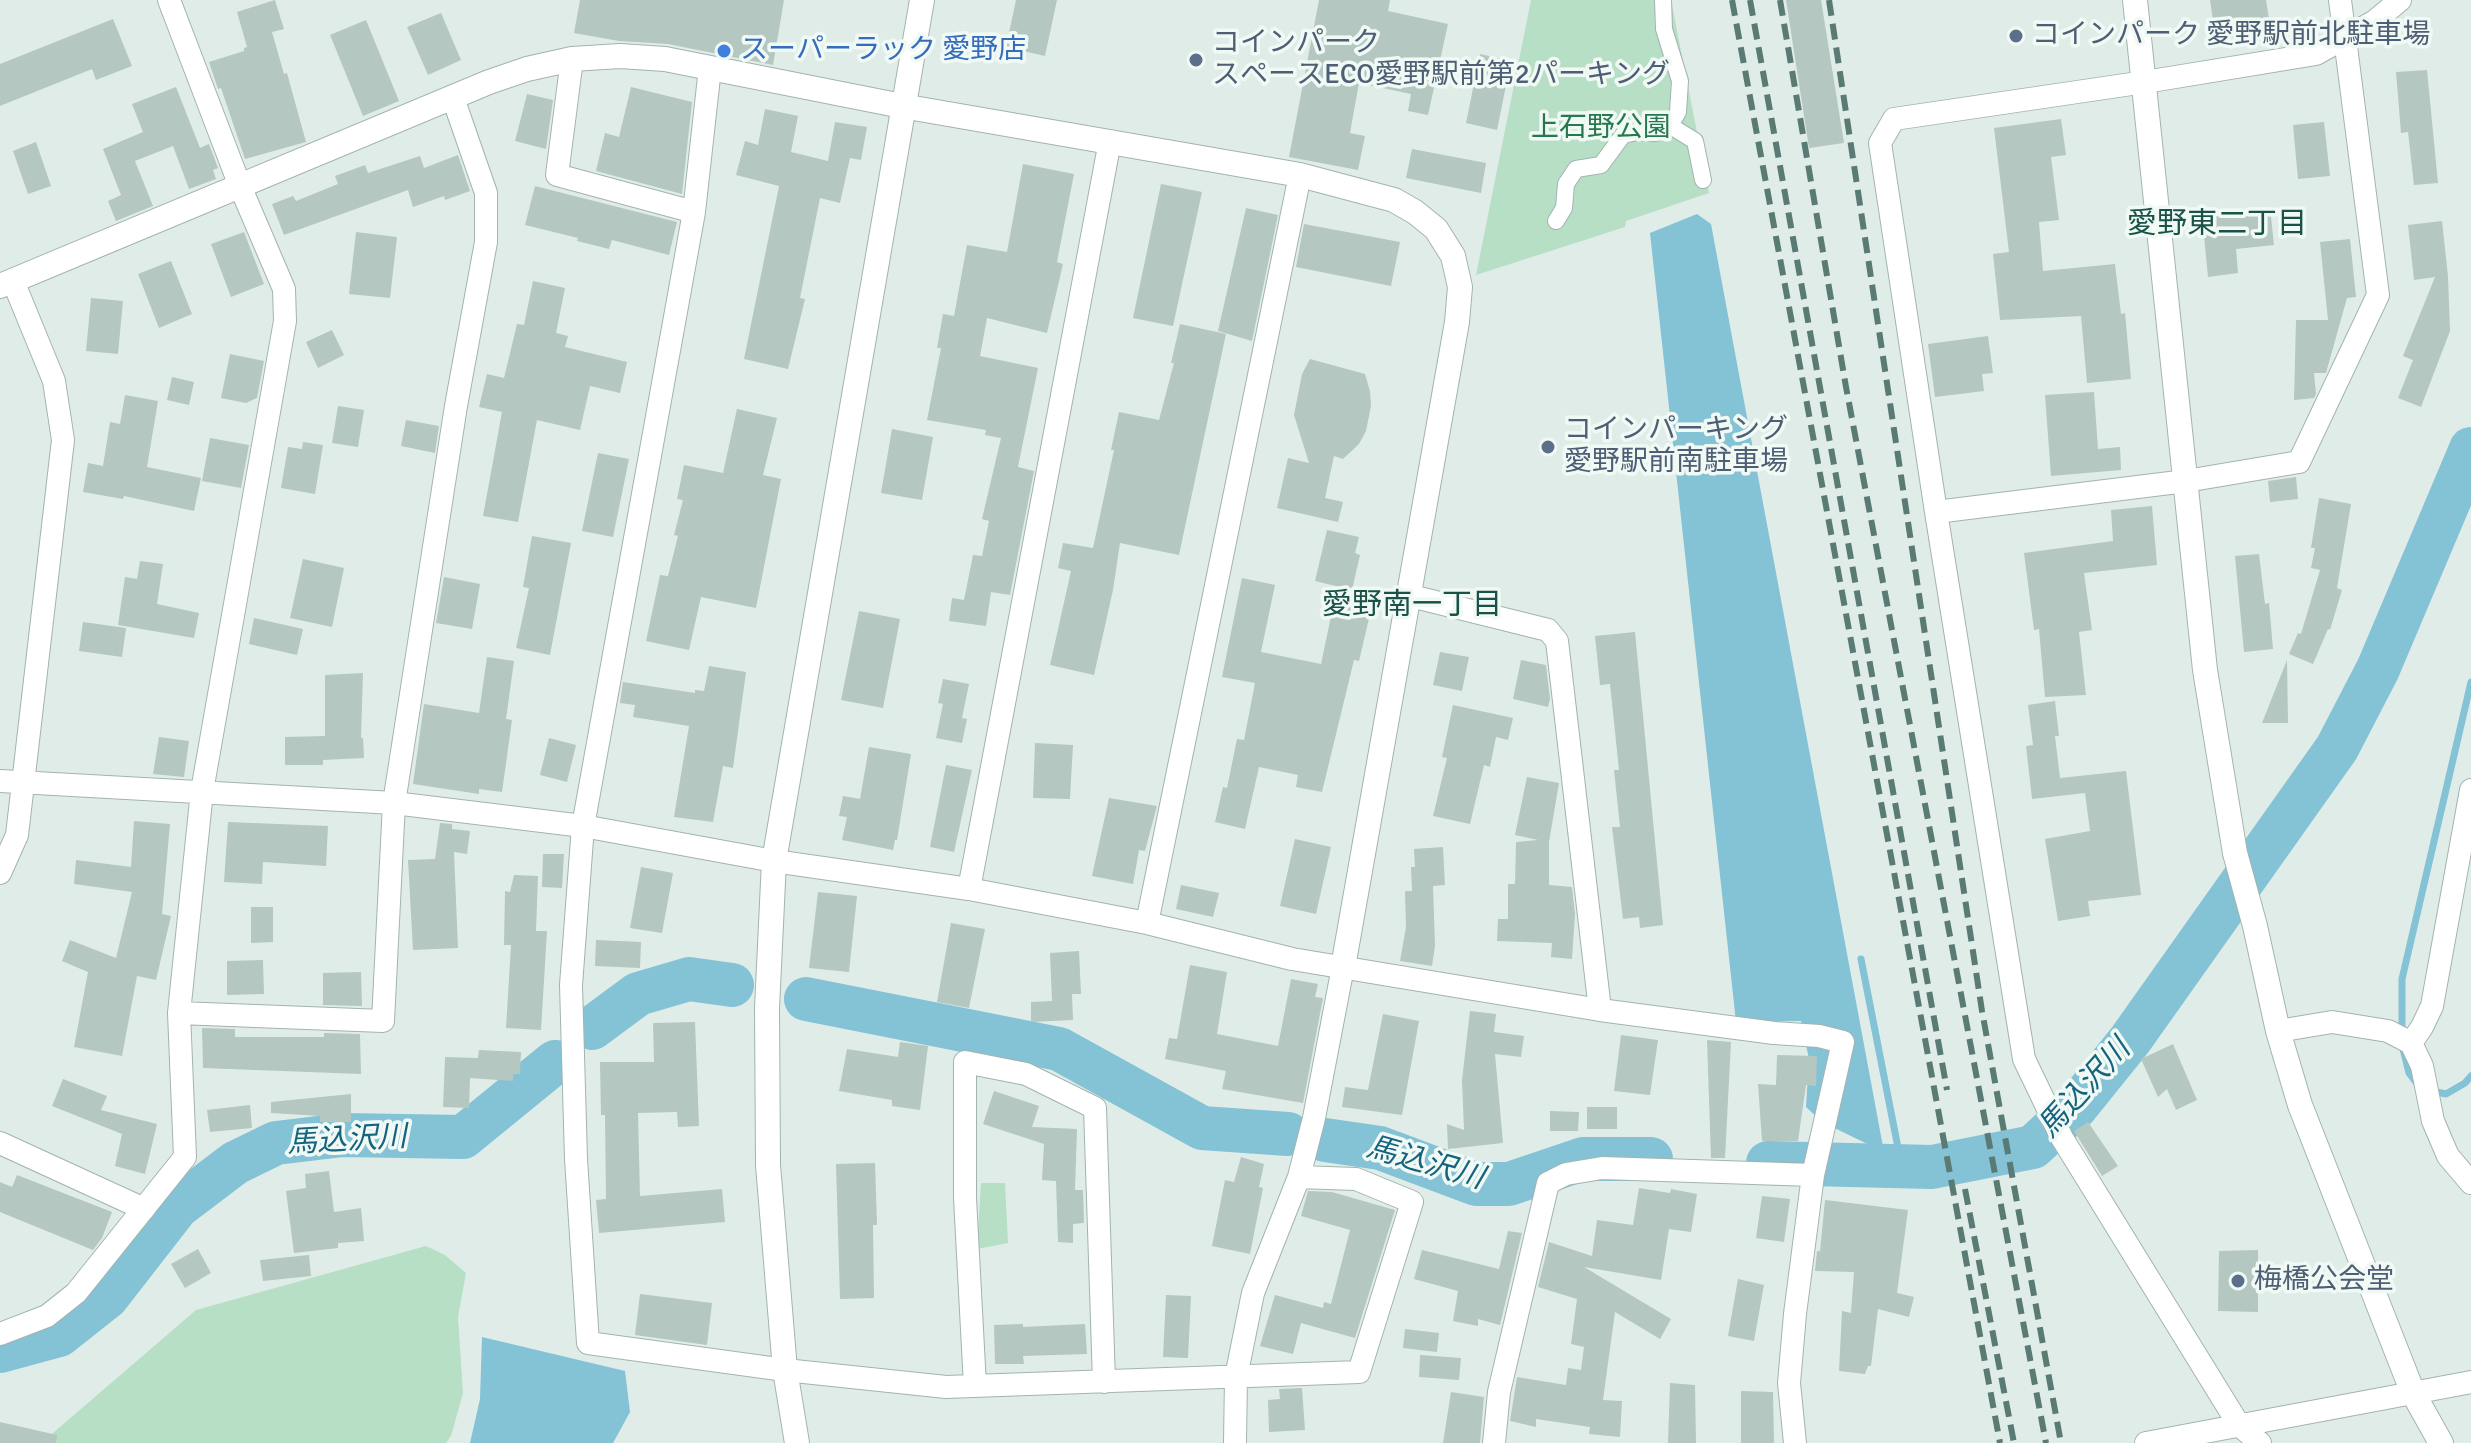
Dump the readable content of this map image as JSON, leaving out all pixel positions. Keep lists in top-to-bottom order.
{
  "districts": ["愛野東二丁目", "愛野南一丁目"],
  "water": ["馬込沢川"],
  "parks": ["上石野公園"],
  "places": [
    "コインパーク 愛野駅前北駐車場",
    "スーパーラック 愛野店",
    "コインパーク スペースECO愛野駅前第2パーキング",
    "コインパーキング 愛野駅前南駐車場",
    "梅橋公会堂"
  ]
}
